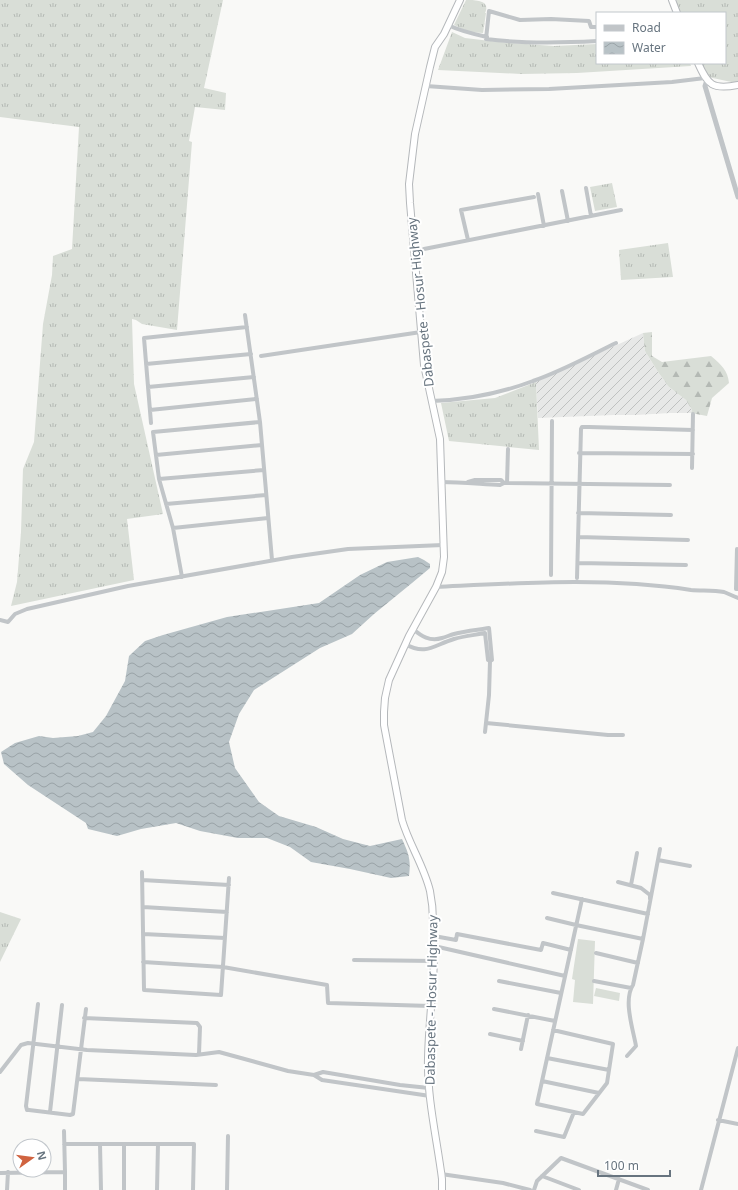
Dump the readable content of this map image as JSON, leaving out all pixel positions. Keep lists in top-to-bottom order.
{
  "streets": {
    "highway": ["Dabaspete - Hosur Highway"]
  },
  "legend": ["Road", "Water"],
  "scale_bar": "100 m",
  "north": "right"
}
